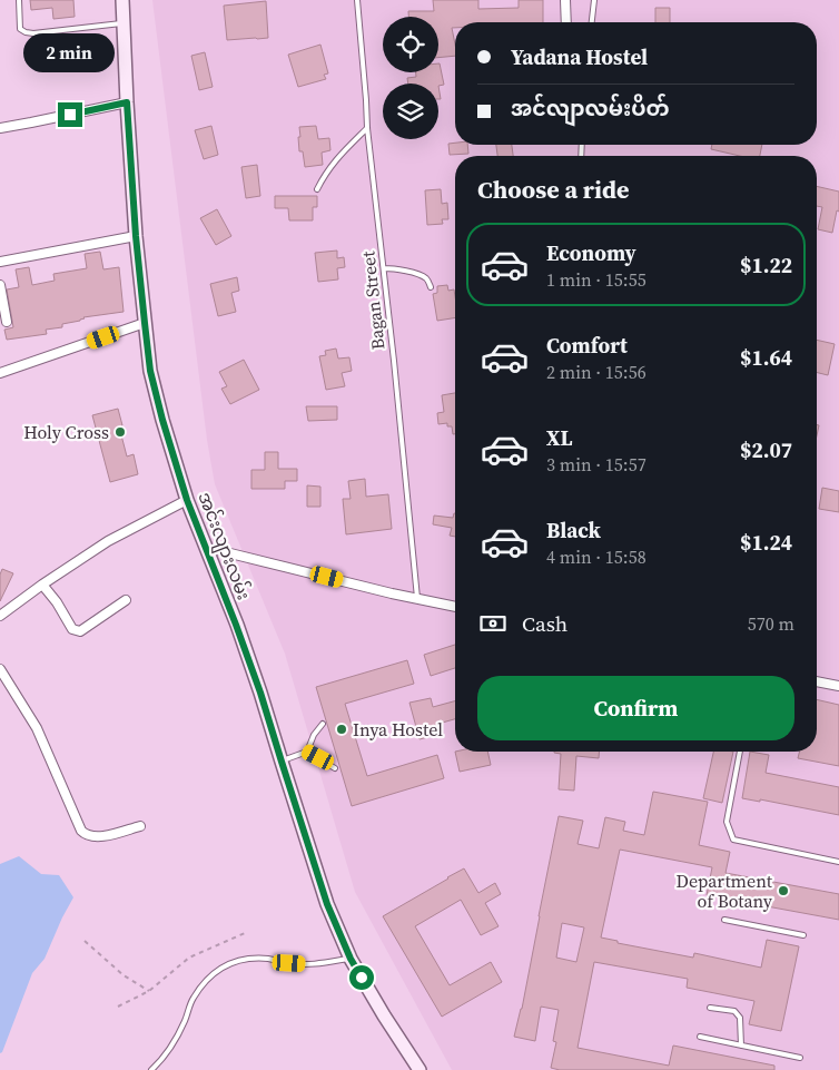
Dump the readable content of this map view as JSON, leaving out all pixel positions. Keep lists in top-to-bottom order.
{
  "streets": {
    "main road": ["အင်းလျားလမ်း"],
    "lane": ["Bagan Street"]
  },
  "places": ["Holy Cross", "Inya Hostel", "Department of Botany"],
  "page": {
    "banner": ["Yadana Hostel", "အင်လျာလမ်းပိတ်"],
    "bubble": "2 min",
    "heading": "Choose a ride",
    "list": [
      {
        "name": "Economy",
        "note": "1 min · 15:55",
        "value": "$1.22"
      },
      {
        "name": "Comfort",
        "note": "2 min · 15:56",
        "value": "$1.64"
      },
      {
        "name": "XL",
        "note": "3 min · 15:57",
        "value": "$2.07"
      },
      {
        "name": "Black",
        "note": "4 min · 15:58",
        "value": "$1.24"
      }
    ],
    "pay": ["Cash", "570 m"],
    "buttons": "Confirm"
  }
}
